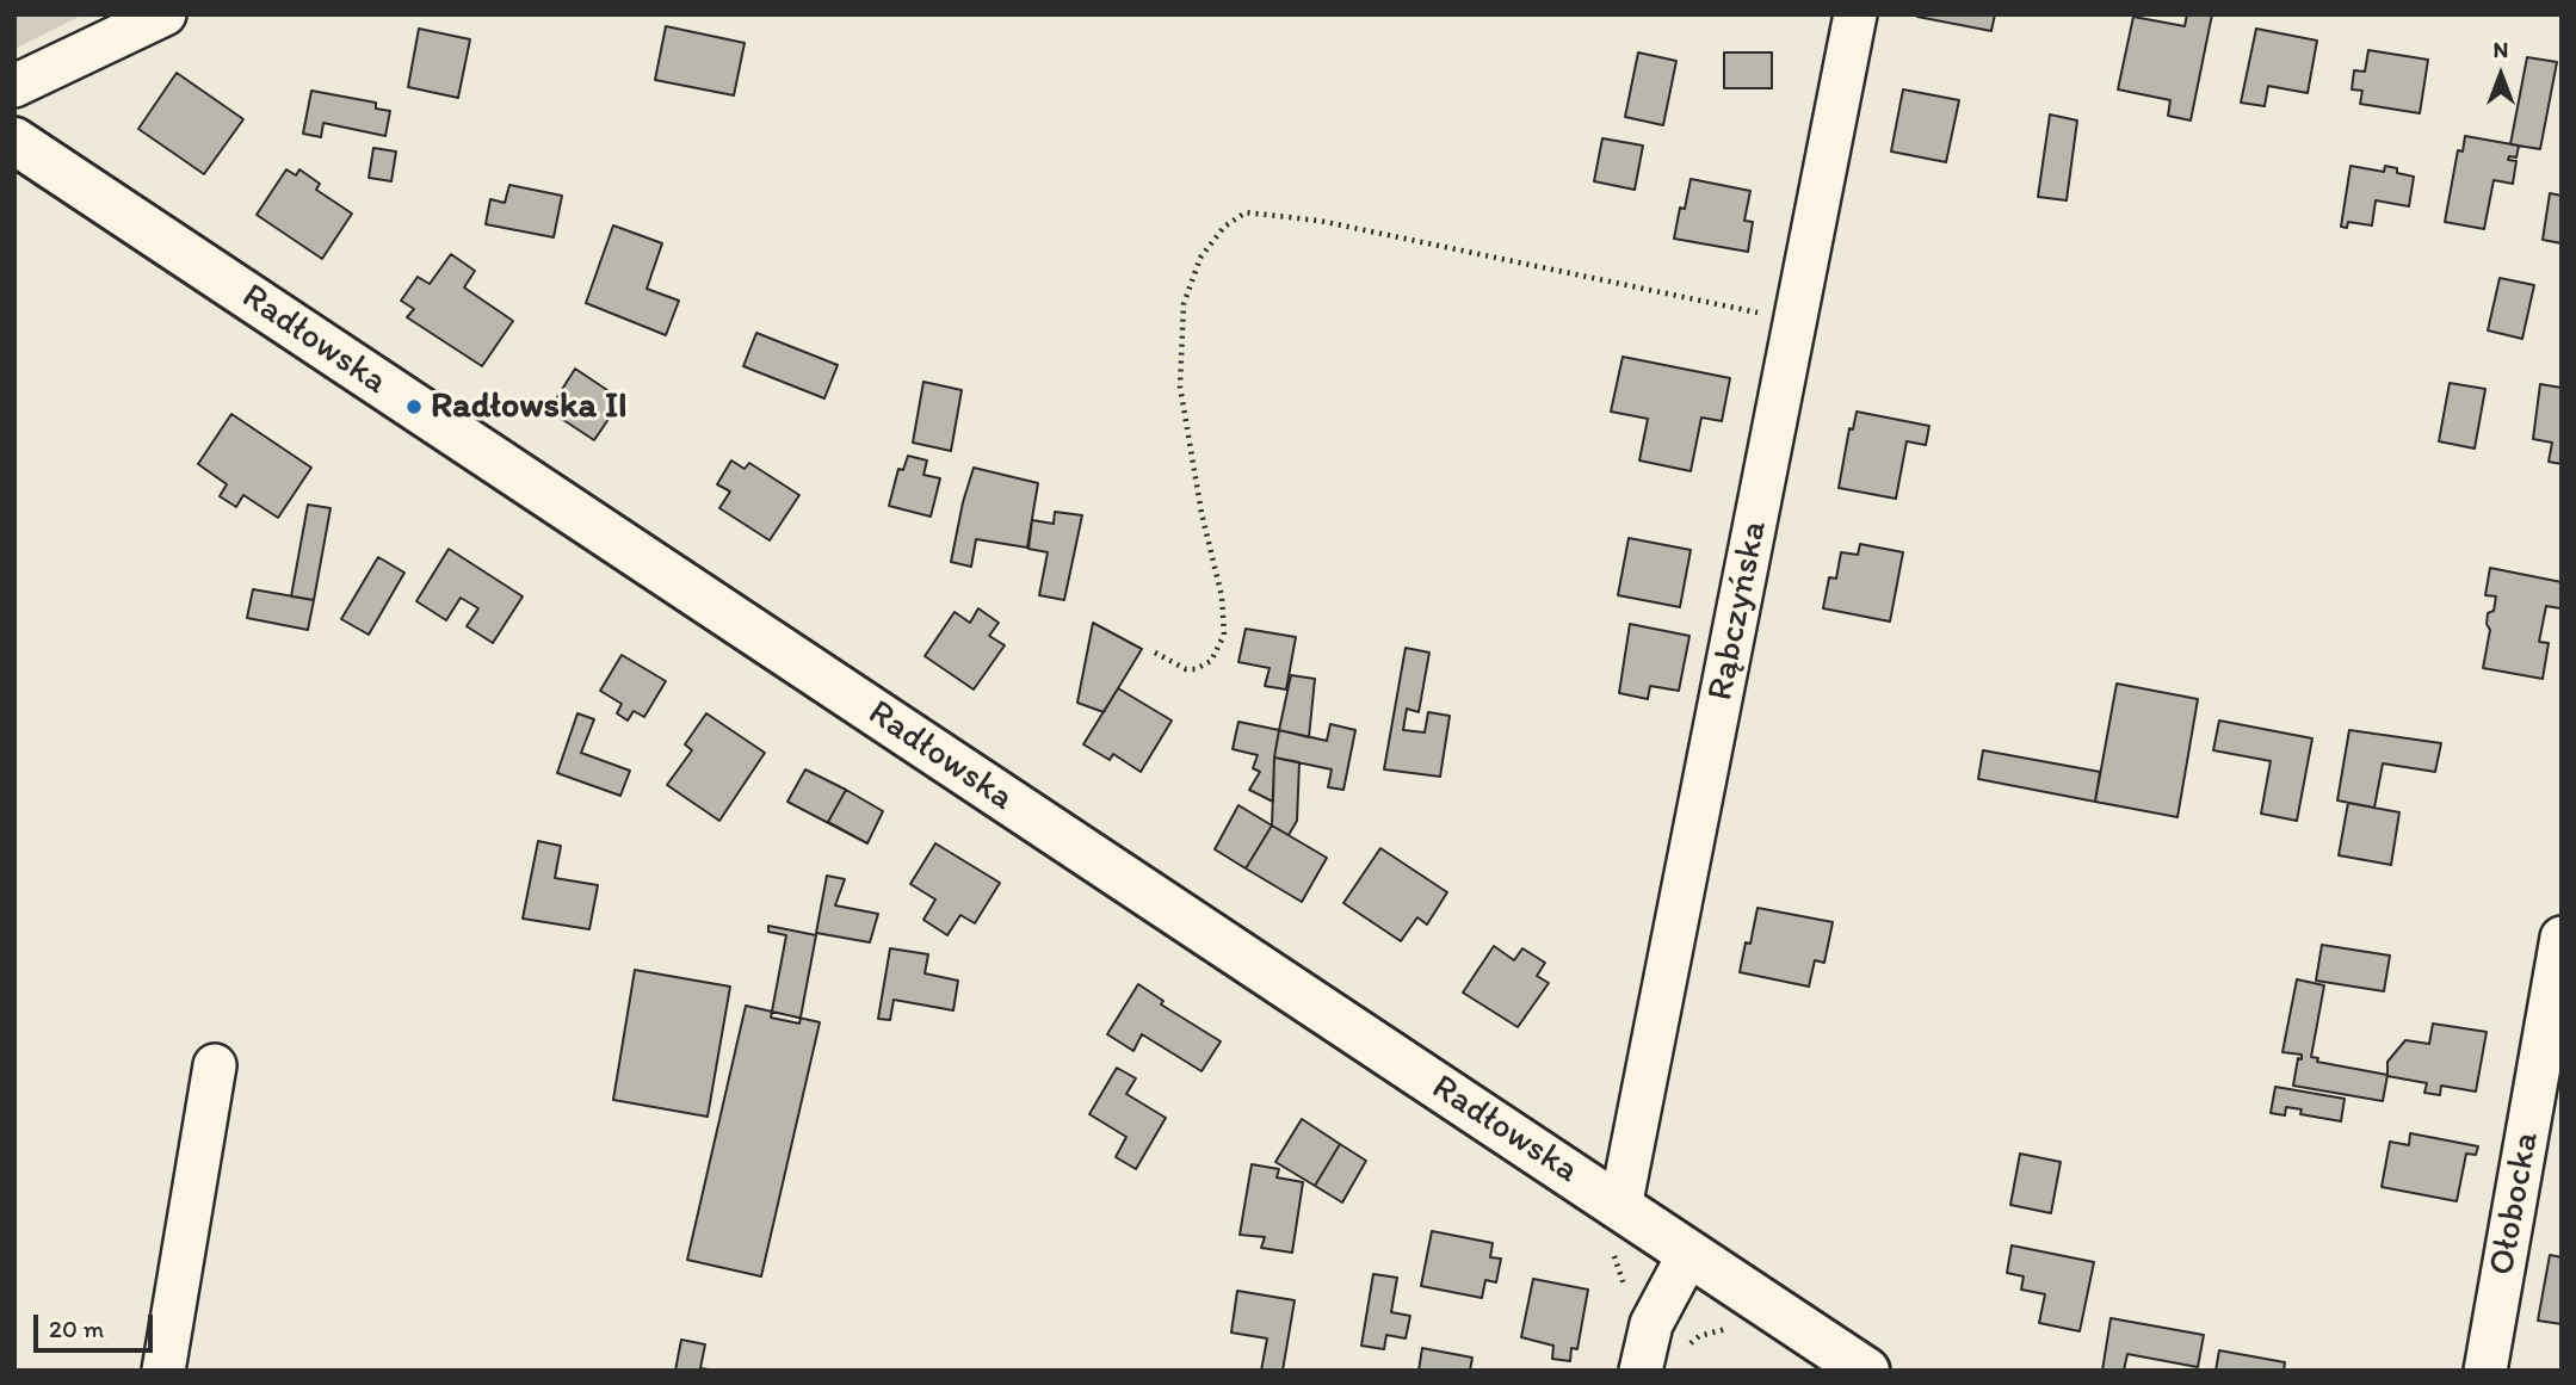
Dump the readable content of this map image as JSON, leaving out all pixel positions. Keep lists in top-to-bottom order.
{
  "streets": {
    "street": ["Radłowska", "Rąbczyńska", "Ołobocka"]
  },
  "crossings": [
    ["Radłowska", "Rąbczyńska"]
  ],
  "places": ["Radłowska II"],
  "scale_bar": "20 m",
  "north": "top"
}
